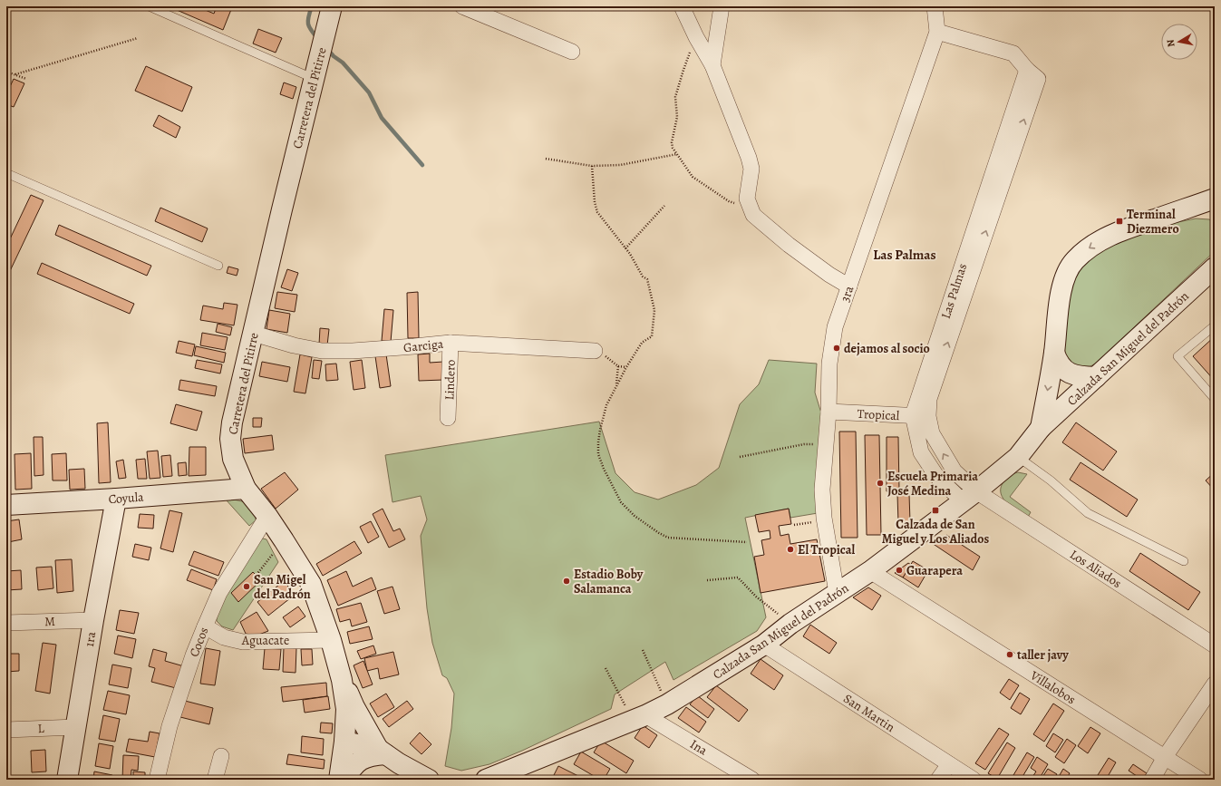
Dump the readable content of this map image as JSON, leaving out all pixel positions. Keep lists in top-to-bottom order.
{
  "streets": {
    "main road": [
      "Carretera del Pitirre",
      "Calzada San Miguel del Padrón",
      "Coyula",
      "1ra"
    ],
    "street": [
      "Las Palmas",
      "3ra",
      "Garciga",
      "Lindero",
      "Tropical",
      "Los Aliados",
      "M",
      "Aguacate",
      "Cocos",
      "Villalobos",
      "San Martin",
      "L",
      "Ina"
    ]
  },
  "crossings": [
    ["Carretera del Pitirre", "Garciga"],
    ["Carretera del Pitirre", "Coyula"],
    ["Carretera del Pitirre", "Aguacate"],
    ["Carretera del Pitirre", "Cocos"],
    ["Las Palmas", "3ra"],
    ["Las Palmas", "Calzada San Miguel del Padrón"],
    ["Las Palmas", "Tropical"],
    ["Las Palmas", "Los Aliados"],
    ["3ra", "Calzada San Miguel del Padrón"],
    ["3ra", "Tropical"],
    ["Garciga", "Lindero"],
    ["Calzada San Miguel del Padrón", "Los Aliados"],
    ["Calzada San Miguel del Padrón", "Villalobos"],
    ["Calzada San Miguel del Padrón", "San Martin"],
    ["Calzada San Miguel del Padrón", "Ina"],
    ["Coyula", "1ra"],
    ["M", "1ra"],
    ["1ra", "L"],
    ["Aguacate", "Cocos"]
  ],
  "districts": ["Las Palmas"],
  "places": {
    "transit": ["Terminal Diezmero", "Calzada de San Miguel y Los Aliados"],
    "other": [
      "dejamos al socio",
      "Escuela Primaria José Medina",
      "El Tropical",
      "Guarapera",
      "Estadio Boby Salamanca",
      "San Migel del Padrón",
      "taller javy"
    ]
  },
  "north": "left"
}
